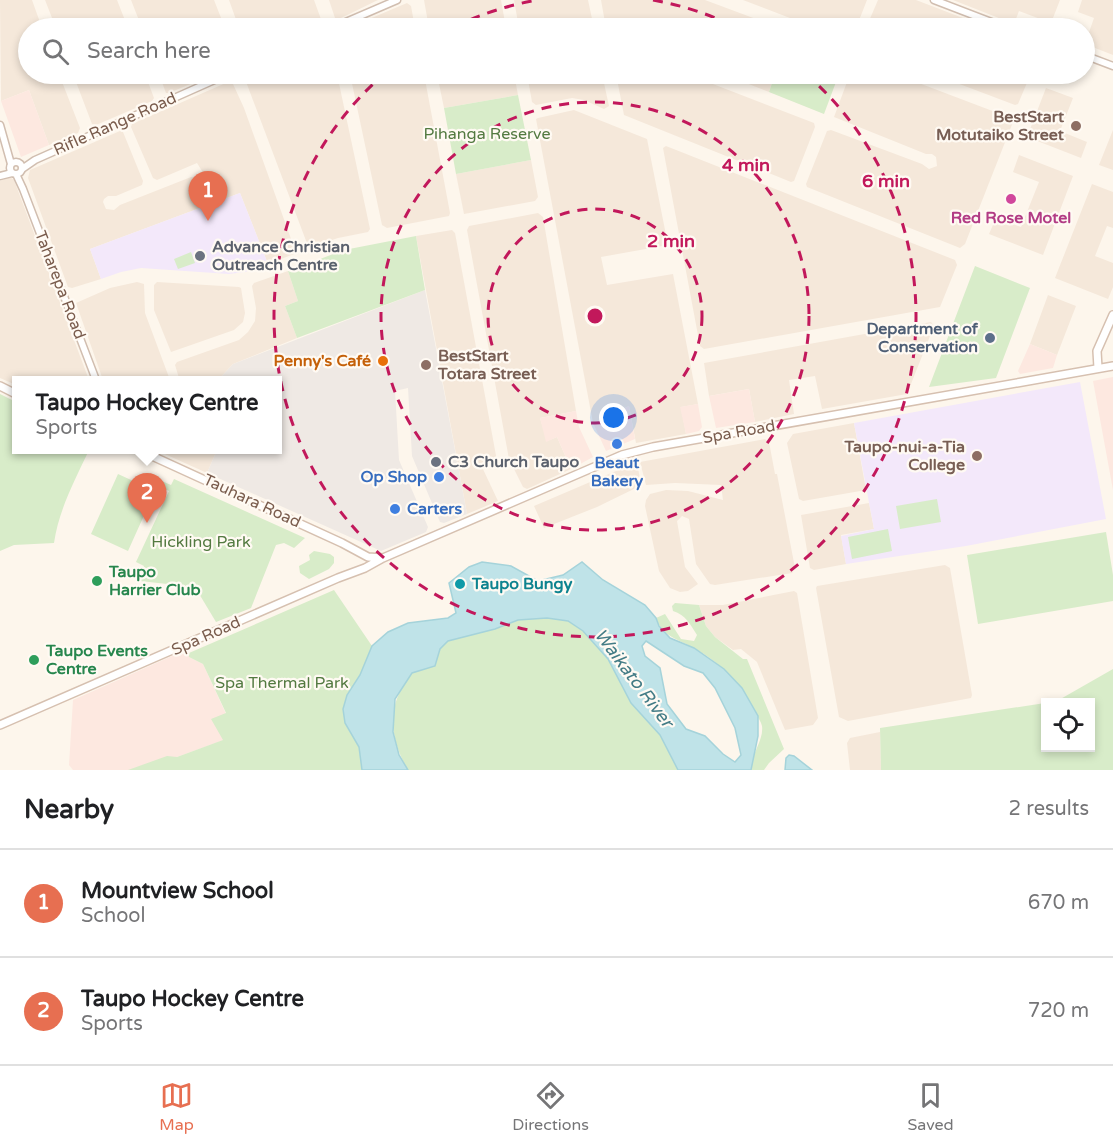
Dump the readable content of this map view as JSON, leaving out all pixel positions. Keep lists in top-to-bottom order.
{
  "streets": {
    "main road": ["Spa Road", "Tauhara Road"],
    "street": ["Rifle Range Road", "Taharepa Road"]
  },
  "crossings": [
    ["Rifle Range Road", "Taharepa Road"],
    ["Spa Road", "Tauhara Road"]
  ],
  "water": ["Waikato River"],
  "parks": ["Pihanga Reserve", "Hickling Park", "Spa Thermal Park"],
  "places": [
    "BestStart Motutaiko Street",
    "Red Rose Motel",
    "Advance Christian Outreach Centre",
    "Department of Conservation",
    "Penny's Café",
    "BestStart Totara Street",
    "Beaut Bakery",
    "Taupo-nui-a-Tia College",
    "C3 Church Taupo",
    "Op Shop",
    "Carters",
    "Taupo Harrier Club",
    "Taupo Bungy",
    "Taupo Events Centre"
  ],
  "page": {
    "search": "Search here",
    "pins": ["1", "2"],
    "popup": ["Taupo Hockey Centre", "Sports"],
    "heading": ["Nearby", "2 results"],
    "list": [
      {
        "mark": "1",
        "name": "Mountview School",
        "note": "School",
        "value": "670 m"
      },
      {
        "mark": "2",
        "name": "Taupo Hockey Centre",
        "note": "Sports",
        "value": "720 m"
      }
    ],
    "nav": ["Map", "Directions", "Saved"]
  },
  "rings": ["4 min", "6 min", "2 min"]
}
